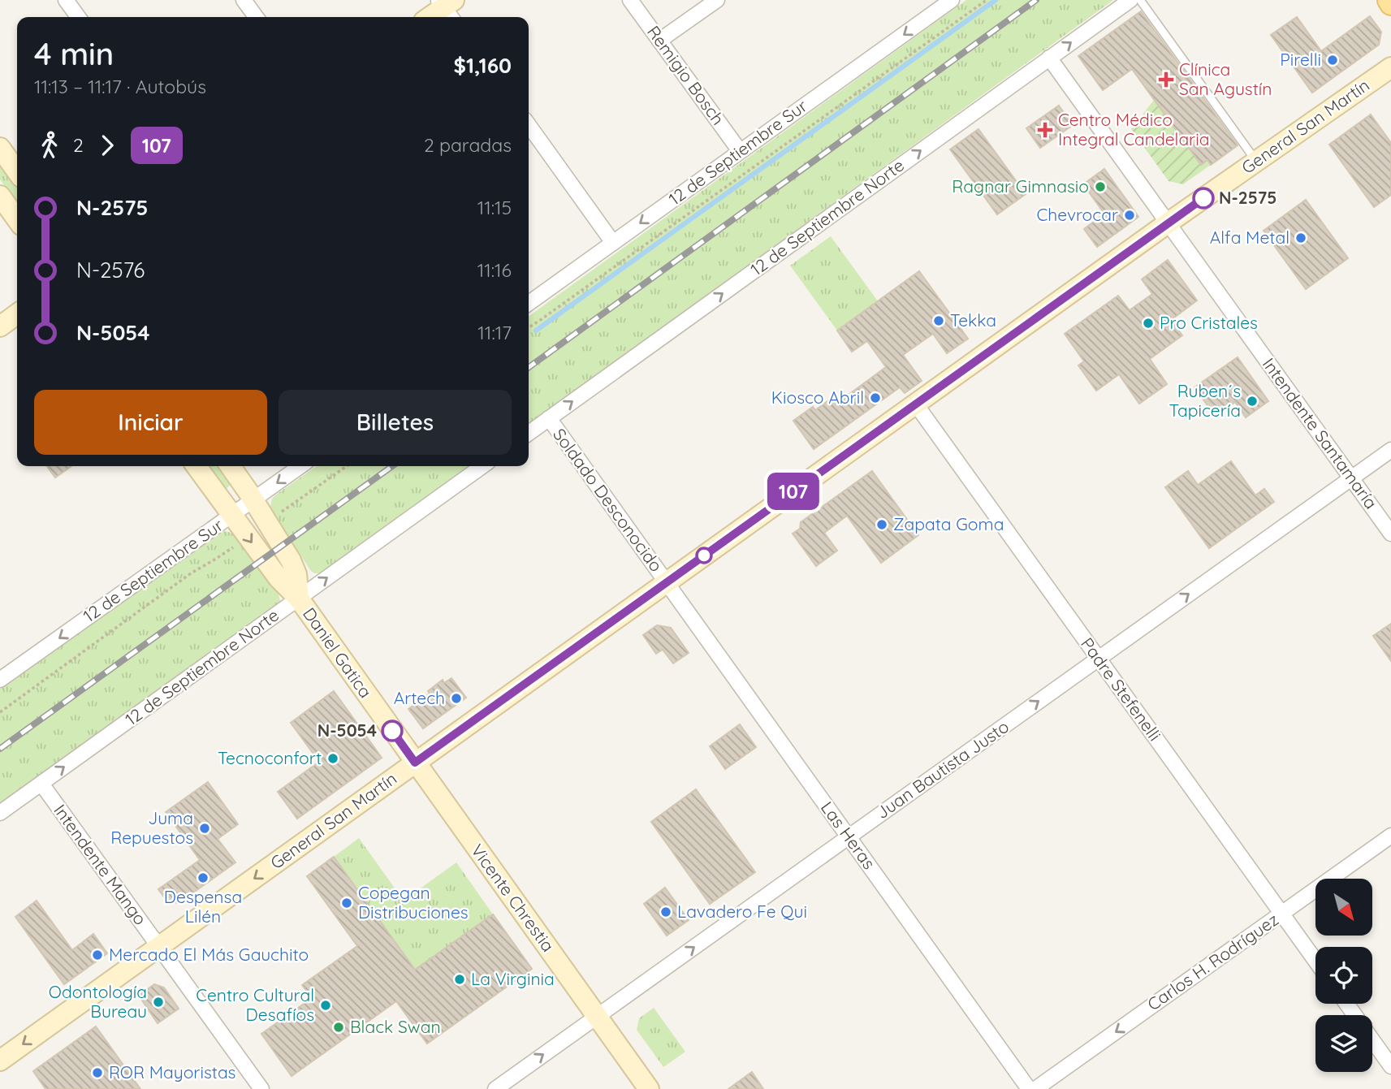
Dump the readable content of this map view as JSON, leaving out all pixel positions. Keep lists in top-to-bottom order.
{
  "streets": {
    "main road": ["General San Martín", "Daniel Gatica", "Vicente Chrestia"],
    "street": [
      "Remigio Bosch",
      "12 de Septiembre Sur",
      "12 de Septiembre Norte",
      "Intendente Santamaría",
      "Soldado Desconocido",
      "Padre Stefenelli",
      "Juan Bautista Justo",
      "Las Heras",
      "Intendente Mango",
      "Carlos H. Rodríguez"
    ]
  },
  "crossings": [
    ["Remigio Bosch", "12 de Septiembre Sur"],
    ["General San Martín", "Intendente Santamaría"],
    ["General San Martín", "Soldado Desconocido"],
    ["General San Martín", "Daniel Gatica"],
    ["General San Martín", "Padre Stefenelli"],
    ["General San Martín", "Las Heras"],
    ["General San Martín", "Intendente Mango"],
    ["General San Martín", "Vicente Chrestia"],
    ["12 de Septiembre Sur", "Daniel Gatica"],
    ["12 de Septiembre Norte", "Intendente Santamaría"],
    ["12 de Septiembre Norte", "Soldado Desconocido"],
    ["12 de Septiembre Norte", "Daniel Gatica"],
    ["12 de Septiembre Norte", "Intendente Mango"],
    ["Intendente Santamaría", "Juan Bautista Justo"],
    ["Soldado Desconocido", "Las Heras"],
    ["Daniel Gatica", "Vicente Chrestia"],
    ["Padre Stefenelli", "Juan Bautista Justo"],
    ["Padre Stefenelli", "Carlos H. Rodríguez"],
    ["Juan Bautista Justo", "Las Heras"],
    ["Juan Bautista Justo", "Vicente Chrestia"]
  ],
  "one_way": [
    "12 de Septiembre Sur",
    "12 de Septiembre Norte",
    "Juan Bautista Justo",
    "Carlos H. Rodríguez"
  ],
  "places": {
    "other": [
      "Pirelli",
      "Ragnar Gimnasio",
      "N-2575",
      "Chevrocar",
      "Alfa Metal",
      "Tekka",
      "Pro Cristales",
      "Kiosco Abril",
      "Ruben´s Tapicería",
      "Zapata Goma",
      "Artech",
      "N-5054",
      "Tecnoconfort",
      "Juma Repuestos",
      "Despensa Lilén",
      "Copegan Distribuciones",
      "Lavadero Fe Qui",
      "Mercado El Más Gauchito",
      "La Virginia",
      "Odontología Bureau",
      "Centro Cultural Desafíos",
      "Black Swan",
      "ROR Mayoristas"
    ],
    "health": ["Clínica San Agustín", "Centro Médico Integral Candelaria"]
  },
  "lines": ["bus line 107"],
  "north": "bottom right",
  "page": {
    "on_map": "107",
    "heading": ["4 min", "11:13 – 11:17 · Autobús", "$1,160"],
    "legs": ["2", "107", "2 paradas"],
    "list": [
      {
        "name": "N-2575",
        "value": "11:15"
      },
      {
        "name": "N-2576",
        "value": "11:16"
      },
      {
        "name": "N-5054",
        "value": "11:17"
      }
    ],
    "buttons": ["Iniciar", "Billetes"]
  }
}
